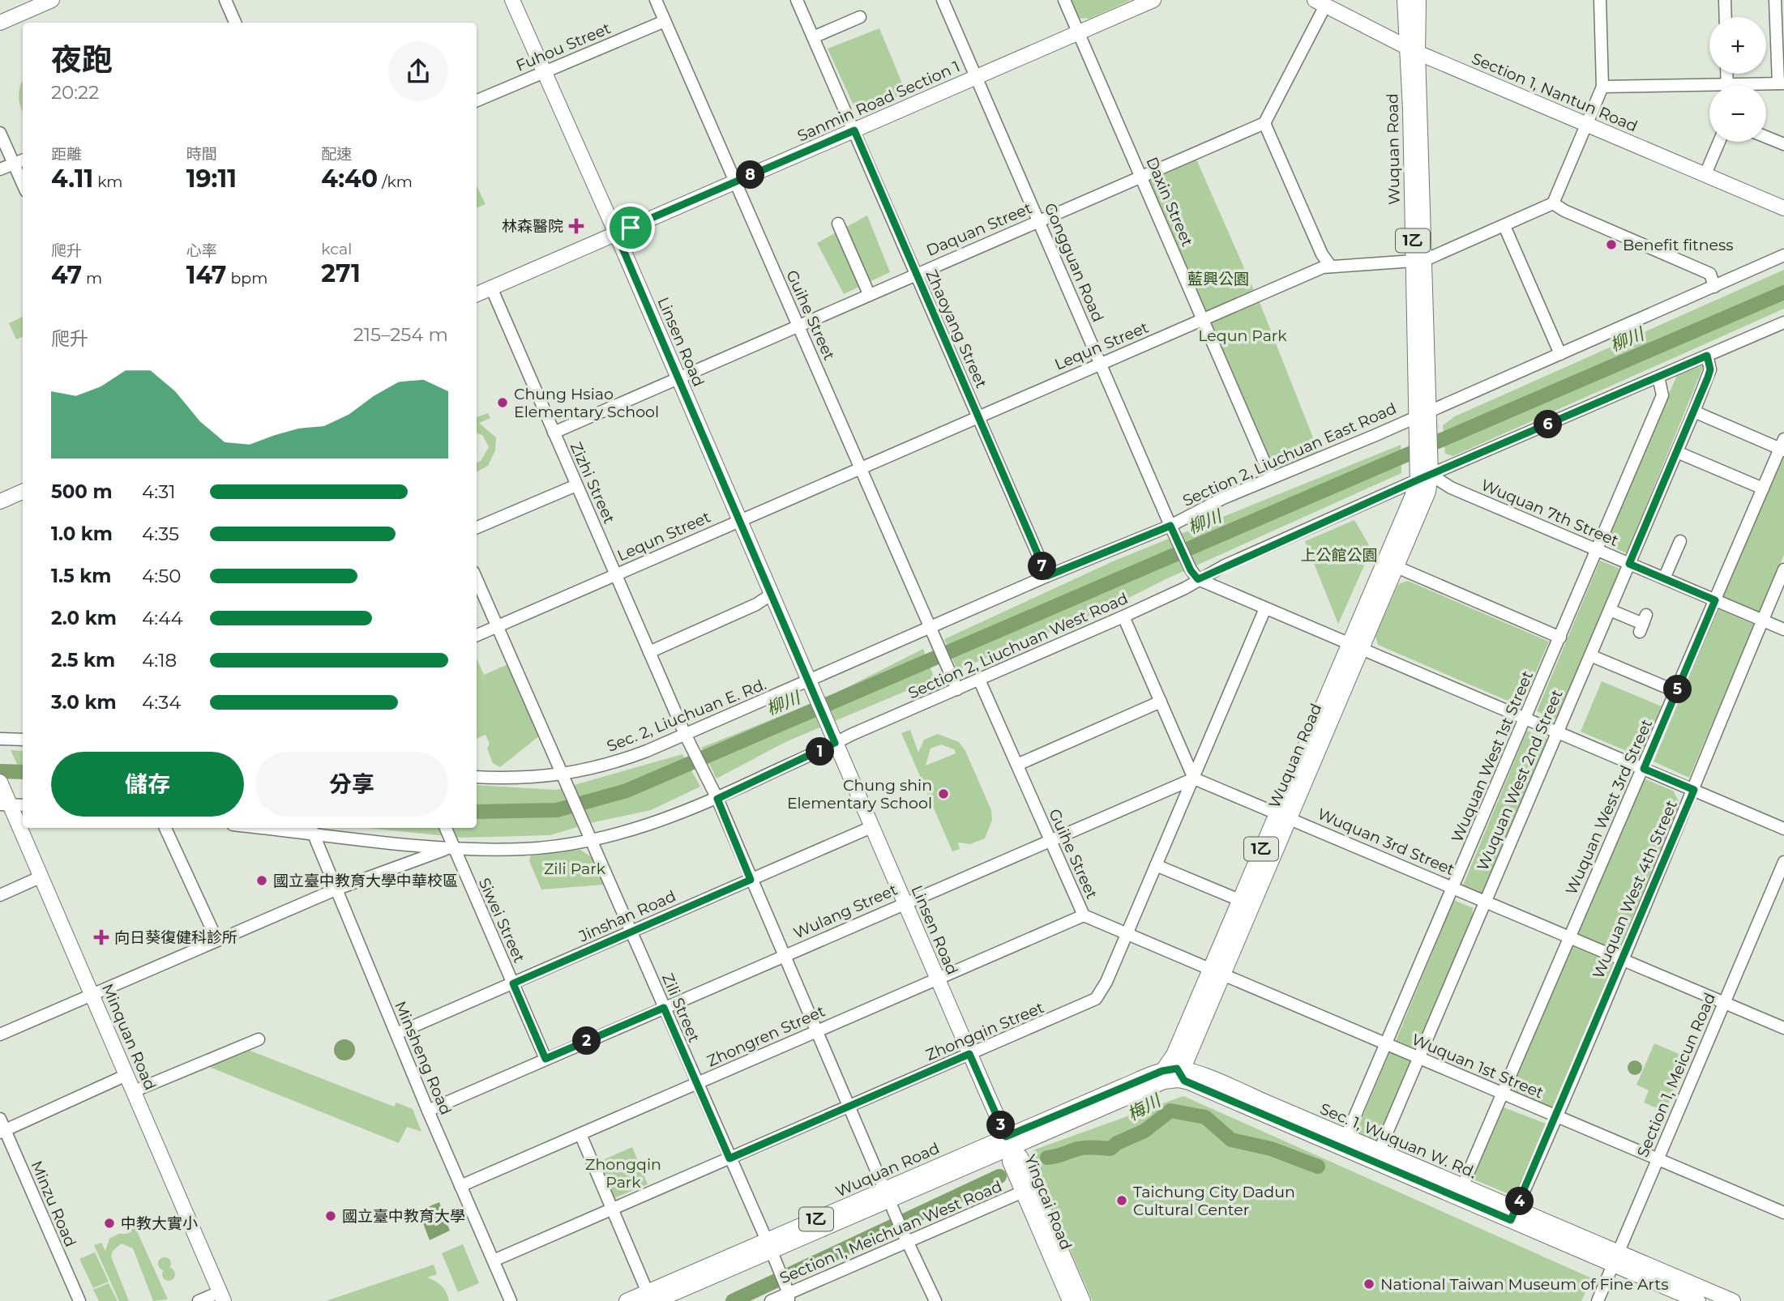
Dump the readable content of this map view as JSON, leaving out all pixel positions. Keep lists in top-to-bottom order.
{
  "streets": {
    "main road": [
      "Section 1, Nantun Road",
      "Sanmin Road Section 1",
      "Wuquan Road",
      "1乙",
      "Linsen Road",
      "Minquan Road",
      "Sec. 1, Wuquan W. Rd.",
      "Yingcai Road"
    ],
    "street": [
      "Fuhou Street",
      "Daxin Street",
      "Daquan Street",
      "Gongguan Road",
      "Guihe Street",
      "Zhaoyang Street",
      "Lequn Street",
      "Section 2, Liuchuan East Road",
      "Zizhi Street",
      "Wuquan 7th Street",
      "Section 2, Liuchuan West Road",
      "Sec. 2, Liuchuan E. Rd.",
      "Wuquan West 1st Street",
      "Wuquan West 2nd Street",
      "Wuquan West 3rd Street",
      "Wuquan 3rd Street",
      "Wuquan West 4th Street",
      "Wulang Street",
      "Jinshan Road",
      "Siwei Street",
      "Zili Street",
      "Zhongqin Street",
      "Zhongren Street",
      "Minsheng Road",
      "Wuquan 1st Street",
      "Section 1, Meicun Road",
      "Minzu Road",
      "Section 1, Meichuan West Road"
    ]
  },
  "crossings": [
    ["Fuhou Street", "Guihe Street"],
    ["Fuhou Street", "Linsen Road"],
    ["Section 1, Nantun Road", "Wuquan Road"],
    ["Sanmin Road Section 1", "Daxin Street"],
    ["Sanmin Road Section 1", "Gongguan Road"],
    ["Sanmin Road Section 1", "Guihe Street"],
    ["Sanmin Road Section 1", "Zhaoyang Street"],
    ["Sanmin Road Section 1", "Linsen Road"],
    ["Sanmin Road Section 1", "Zizhi Street"],
    ["Wuquan Road", "Guihe Street"],
    ["Wuquan Road", "Linsen Road"],
    ["Wuquan Road", "Lequn Street"],
    ["Wuquan Road", "Section 2, Liuchuan East Road"],
    ["Wuquan Road", "Wuquan 7th Street"],
    ["Wuquan Road", "Section 2, Liuchuan West Road"],
    ["Wuquan Road", "Wuquan 3rd Street"],
    ["Wuquan Road", "Zili Street"],
    ["Wuquan Road", "Wuquan 1st Street"],
    ["Wuquan Road", "Sec. 1, Wuquan W. Rd."],
    ["Wuquan Road", "Yingcai Road"],
    ["Daxin Street", "Daquan Street"],
    ["Daxin Street", "Lequn Street"],
    ["Daxin Street", "Section 2, Liuchuan East Road"],
    ["Daquan Street", "Gongguan Road"],
    ["Daquan Street", "Guihe Street"],
    ["Daquan Street", "Zhaoyang Street"],
    ["Daquan Street", "Linsen Road"],
    ["Daquan Street", "Zizhi Street"],
    ["Gongguan Road", "Lequn Street"],
    ["Gongguan Road", "Section 2, Liuchuan East Road"],
    ["Gongguan Road", "Section 2, Liuchuan West Road"],
    ["Guihe Street", "Lequn Street"],
    ["Guihe Street", "Section 2, Liuchuan East Road"],
    ["Guihe Street", "Section 2, Liuchuan West Road"],
    ["Guihe Street", "Wulang Street"],
    ["Guihe Street", "Zhongqin Street"],
    ["Guihe Street", "Zhongren Street"],
    ["Guihe Street", "Wuquan 1st Street"],
    ["Zhaoyang Street", "Lequn Street"],
    ["Zhaoyang Street", "Section 2, Liuchuan East Road"],
    ["Linsen Road", "Lequn Street"],
    ["Linsen Road", "Section 2, Liuchuan East Road"],
    ["Linsen Road", "Section 2, Liuchuan West Road"],
    ["Linsen Road", "Sec. 2, Liuchuan E. Rd."],
    ["Linsen Road", "Wulang Street"],
    ["Linsen Road", "Jinshan Road"],
    ["Linsen Road", "Zhongqin Street"],
    ["Linsen Road", "Zhongren Street"],
    ["Linsen Road", "Yingcai Road"],
    ["Lequn Street", "Zizhi Street"],
    ["Section 2, Liuchuan East Road", "Sec. 2, Liuchuan E. Rd."],
    ["Zizhi Street", "Section 2, Liuchuan West Road"],
    ["Zizhi Street", "Sec. 2, Liuchuan E. Rd."],
    ["Wuquan 7th Street", "Section 2, Liuchuan West Road"],
    ["Wuquan 7th Street", "Wuquan West 1st Street"],
    ["Wuquan 7th Street", "Wuquan West 2nd Street"],
    ["Wuquan 7th Street", "Wuquan West 3rd Street"],
    ["Wuquan 7th Street", "Wuquan West 4th Street"],
    ["Section 2, Liuchuan West Road", "Wuquan West 1st Street"],
    ["Section 2, Liuchuan West Road", "Wuquan West 2nd Street"],
    ["Section 2, Liuchuan West Road", "Siwei Street"],
    ["Section 2, Liuchuan West Road", "Zili Street"],
    ["Section 2, Liuchuan West Road", "Minsheng Road"],
    ["Sec. 2, Liuchuan E. Rd.", "Zili Street"],
    ["Wuquan West 1st Street", "Wuquan 3rd Street"],
    ["Wuquan West 1st Street", "Wuquan 1st Street"],
    ["Wuquan West 1st Street", "Sec. 1, Wuquan W. Rd."],
    ["Wuquan West 2nd Street", "Wuquan 3rd Street"],
    ["Wuquan West 2nd Street", "Wuquan 1st Street"],
    ["Wuquan West 2nd Street", "Sec. 1, Wuquan W. Rd."],
    ["Wuquan West 3rd Street", "Wuquan 3rd Street"],
    ["Wuquan West 3rd Street", "Wuquan 1st Street"],
    ["Wuquan West 3rd Street", "Sec. 1, Wuquan W. Rd."],
    ["Wuquan 3rd Street", "Wuquan West 4th Street"],
    ["Wuquan 3rd Street", "Section 1, Meicun Road"],
    ["Wuquan West 4th Street", "Wuquan 1st Street"],
    ["Wuquan West 4th Street", "Sec. 1, Wuquan W. Rd."],
    ["Wulang Street", "Siwei Street"],
    ["Wulang Street", "Zili Street"],
    ["Wulang Street", "Zhongqin Street"],
    ["Wulang Street", "Minsheng Road"],
    ["Jinshan Road", "Siwei Street"],
    ["Jinshan Road", "Zili Street"],
    ["Jinshan Road", "Minsheng Road"],
    ["Zili Street", "Zhongqin Street"],
    ["Zili Street", "Zhongren Street"],
    ["Zili Street", "Section 1, Meichuan West Road"],
    ["Zhongqin Street", "Minsheng Road"],
    ["Zhongren Street", "Minsheng Road"],
    ["Wuquan 1st Street", "Section 1, Meicun Road"],
    ["Section 1, Meicun Road", "Sec. 1, Wuquan W. Rd."],
    ["Yingcai Road", "Section 1, Meichuan West Road"]
  ],
  "water": ["柳川", "梅川"],
  "parks": [
    "藍興公園",
    "Lequn Park",
    "上公館公園",
    "Zili Park",
    "Zhongqin Park"
  ],
  "places": {
    "health": ["林森醫院", "向日葵復健科診所"],
    "other": [
      "Benefit fitness",
      "Chung Hsiao Elementary School",
      "Chung shin Elementary School",
      "國立臺中教育大學中華校區",
      "Taichung City Dadun Cultural Center",
      "國立臺中教育大學",
      "中教大實小",
      "National Taiwan Museum of Fine Arts"
    ]
  },
  "page": {
    "map_buttons": ["+", "−"],
    "heading": ["夜跑", "20:22"],
    "stats": [
      ["距離", "4.11 km"],
      ["時間", "19:11"],
      ["配速", "4:40 /km"],
      ["爬升", "47 m"],
      ["心率", "147 bpm"],
      ["kcal", "271"]
    ],
    "pins": [
      "8",
      "6",
      "7",
      "5",
      "1",
      "2",
      "3",
      "4"
    ],
    "chart": ["爬升", "215–254 m"],
    "list": [
      {
        "name": "500 m",
        "note": "4:31"
      },
      {
        "name": "1.0 km",
        "note": "4:35"
      },
      {
        "name": "1.5 km",
        "note": "4:50"
      },
      {
        "name": "2.0 km",
        "note": "4:44"
      },
      {
        "name": "2.5 km",
        "note": "4:18"
      },
      {
        "name": "3.0 km",
        "note": "4:34"
      }
    ],
    "buttons": ["儲存", "分享"]
  }
}
